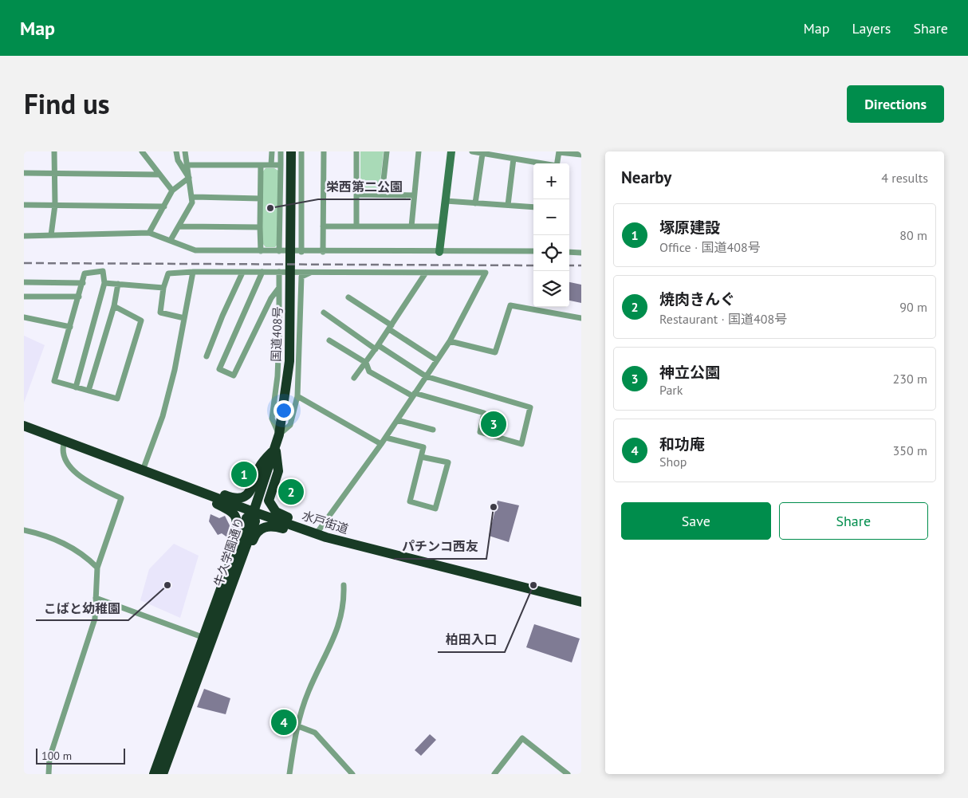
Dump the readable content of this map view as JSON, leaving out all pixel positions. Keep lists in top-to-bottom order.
{
  "streets": {
    "highway": ["国道408号", "水戸街道", "牛久学園通り"]
  },
  "crossings": [
    ["国道408号", "水戸街道"],
    ["国道408号", "牛久学園通り"],
    ["水戸街道", "牛久学園通り"]
  ],
  "places": [
    "栄西第二公園",
    "パチンコ西友",
    "こばと幼稚園",
    "柏田入口"
  ],
  "scale_bar": "100 m",
  "page": {
    "header": "Map",
    "nav": ["Map", "Layers", "Share"],
    "title": "Find us",
    "buttons": [
      "Directions",
      ["Save", "Share"]
    ],
    "heading": ["Nearby", "4 results"],
    "map_buttons": ["+", "−"],
    "list": [
      {
        "mark": "1",
        "name": "塚原建設",
        "note": "Office · 国道408号",
        "value": "80 m"
      },
      {
        "mark": "2",
        "name": "焼肉きんぐ",
        "note": "Restaurant · 国道408号",
        "value": "90 m"
      },
      {
        "mark": "3",
        "name": "神立公園",
        "note": "Park",
        "value": "230 m"
      },
      {
        "mark": "4",
        "name": "和功庵",
        "note": "Shop",
        "value": "350 m"
      }
    ],
    "pins": [
      "3",
      "1",
      "2",
      "4"
    ],
    "scale": "100 m"
  }
}
